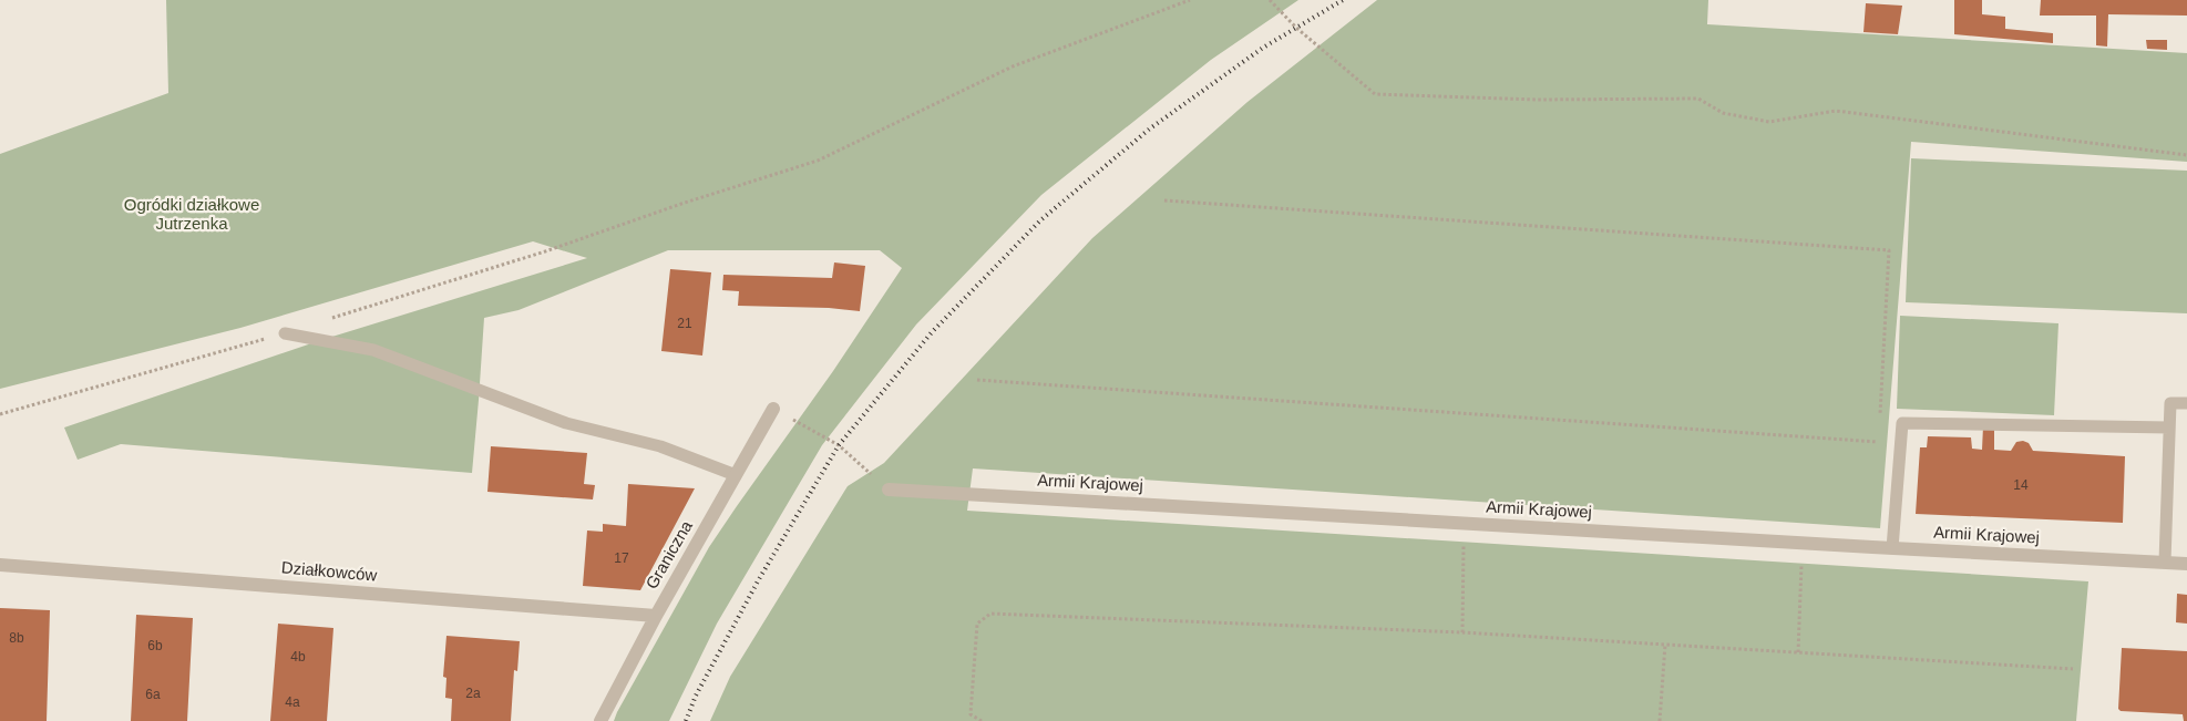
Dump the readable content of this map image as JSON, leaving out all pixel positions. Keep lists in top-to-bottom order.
{
  "streets": {
    "street": ["Armii Krajowej", "Graniczna", "Działkowców"]
  },
  "crossings": [
    ["Graniczna", "Działkowców"]
  ],
  "parks": ["Ogródki działkowe Jutrzenka"],
  "house_numbers": [
    "21",
    "14",
    "17",
    "8b",
    "6b",
    "4b",
    "2a",
    "6a",
    "4a"
  ]
}
